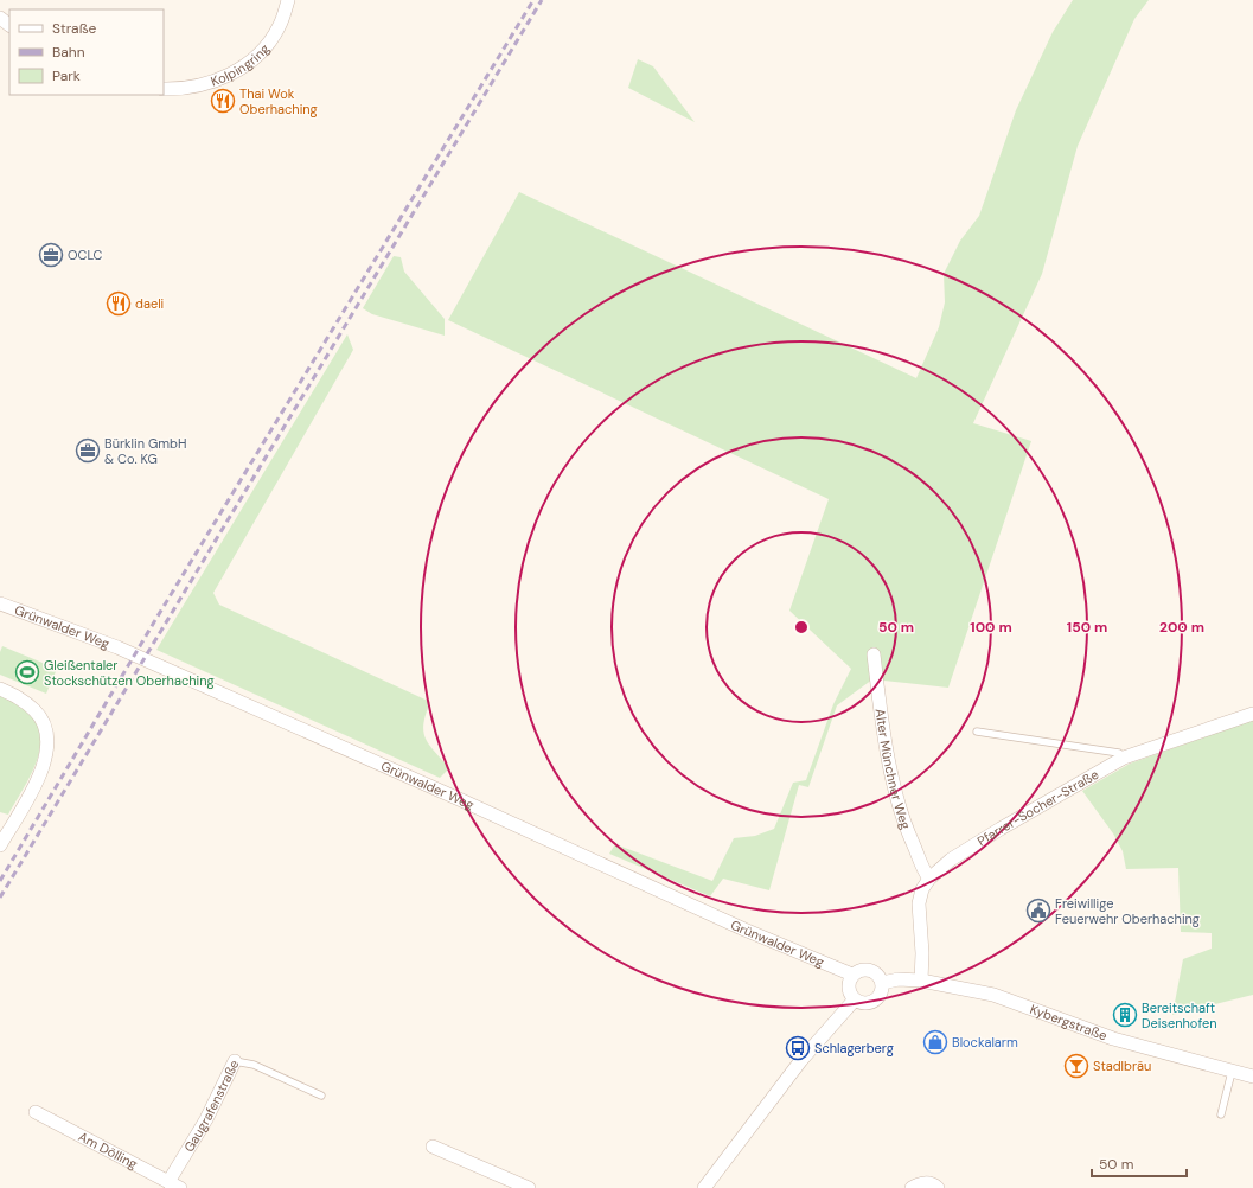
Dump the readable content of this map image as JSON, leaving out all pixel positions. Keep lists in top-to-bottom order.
{
  "streets": {
    "street": [
      "Kolpingring",
      "Grünwalder Weg",
      "Alter Münchner Weg",
      "Pfarrer-Socher-Straße",
      "Kybergstraße",
      "Gaugrafenstraße",
      "Am Dölling"
    ]
  },
  "crossings": [
    ["Grünwalder Weg", "Kybergstraße"],
    ["Alter Münchner Weg", "Pfarrer-Socher-Straße"],
    ["Pfarrer-Socher-Straße", "Kybergstraße"],
    ["Gaugrafenstraße", "Am Dölling"]
  ],
  "places": {
    "restaurant": ["Thai Wok Oberhaching", "daeli"],
    "office": ["OCLC", "Bürklin GmbH & Co. KG"],
    "sports": ["Gleißentaler Stockschützen Oberhaching"],
    "public building": ["Freiwillige Feuerwehr Oberhaching"],
    "building": ["Bereitschaft Deisenhofen"],
    "shop": ["Blockalarm"],
    "bus stop": ["Schlagerberg"],
    "bar": ["Stadlbräu"]
  },
  "legend": ["Straße", "Bahn", "Park"],
  "scale_bar": "50 m",
  "rings": [
    "50 m",
    "100 m",
    "150 m",
    "200 m"
  ]
}
